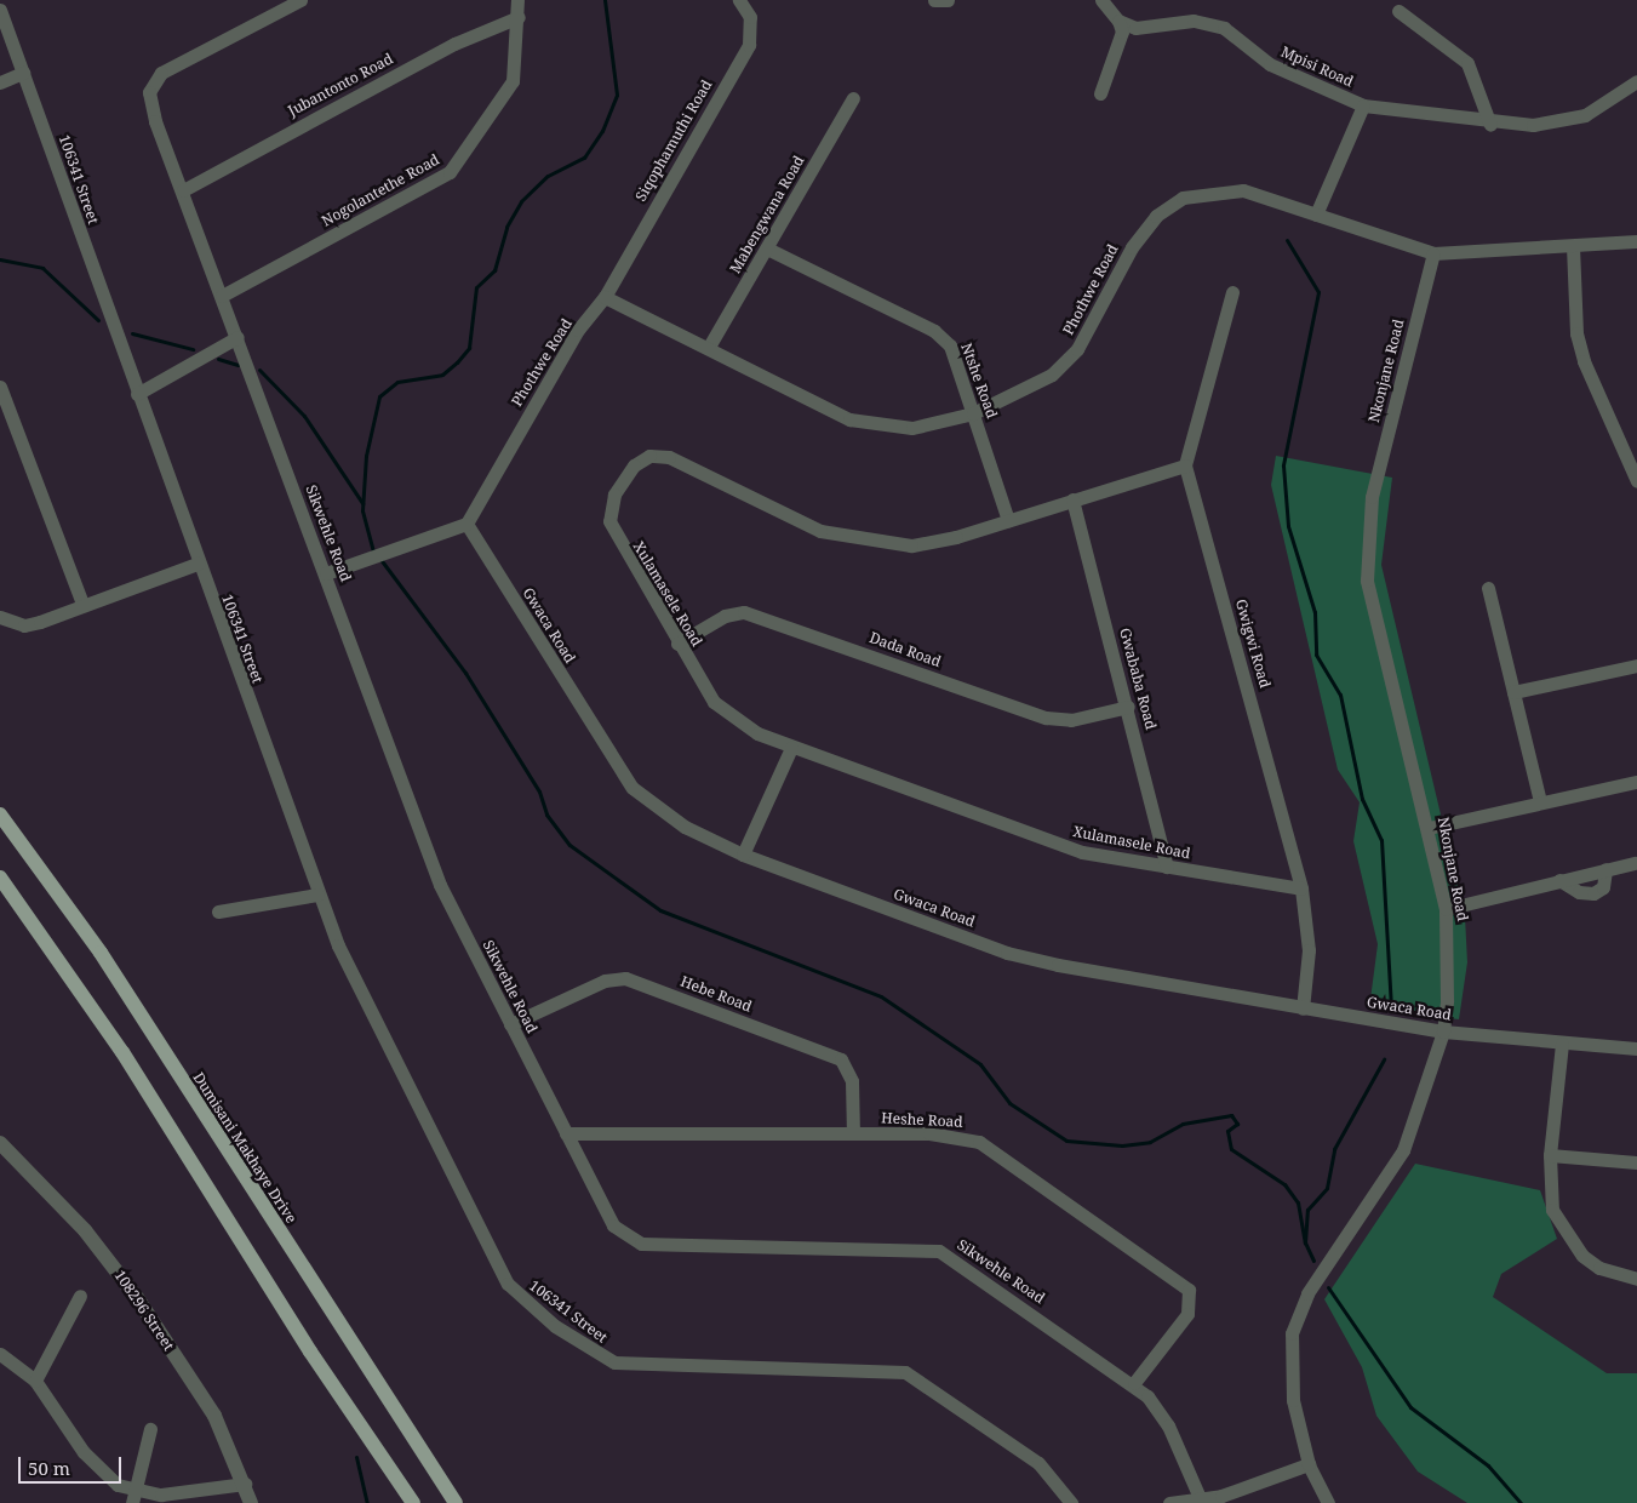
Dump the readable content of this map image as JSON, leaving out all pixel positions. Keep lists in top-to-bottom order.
{
  "streets": {
    "main road": ["Dumisani Makhaye Drive"],
    "street": [
      "Mpisi Road",
      "Jubantonto Road",
      "Siqophamuthi Road",
      "106341 Street",
      "Nogolantethe Road",
      "Mabengwana Road",
      "Phothwe Road",
      "Nkonjane Road",
      "Ntshe Road",
      "Sikwehle Road",
      "Xulamasele Road",
      "Gwaca Road",
      "Gwigwi Road",
      "Dada Road",
      "Gwababa Road",
      "Hebe Road",
      "Heshe Road",
      "108296 Street"
    ]
  },
  "crossings": [
    ["Mpisi Road", "Phothwe Road"],
    ["Jubantonto Road", "Nogolantethe Road"],
    ["Jubantonto Road", "Sikwehle Road"],
    ["Siqophamuthi Road", "Phothwe Road"],
    ["Nogolantethe Road", "Sikwehle Road"],
    ["Mabengwana Road", "Phothwe Road"],
    ["Mabengwana Road", "Ntshe Road"],
    ["Phothwe Road", "Nkonjane Road"],
    ["Phothwe Road", "Ntshe Road"],
    ["Phothwe Road", "Gwaca Road"],
    ["Nkonjane Road", "Gwaca Road"],
    ["Ntshe Road", "Xulamasele Road"],
    ["Sikwehle Road", "Hebe Road"],
    ["Sikwehle Road", "Heshe Road"],
    ["Xulamasele Road", "Gwigwi Road"],
    ["Xulamasele Road", "Dada Road"],
    ["Xulamasele Road", "Gwababa Road"],
    ["Gwaca Road", "Gwigwi Road"],
    ["Dada Road", "Gwababa Road"],
    ["Hebe Road", "Heshe Road"]
  ],
  "scale_bar": "50 m"
}
